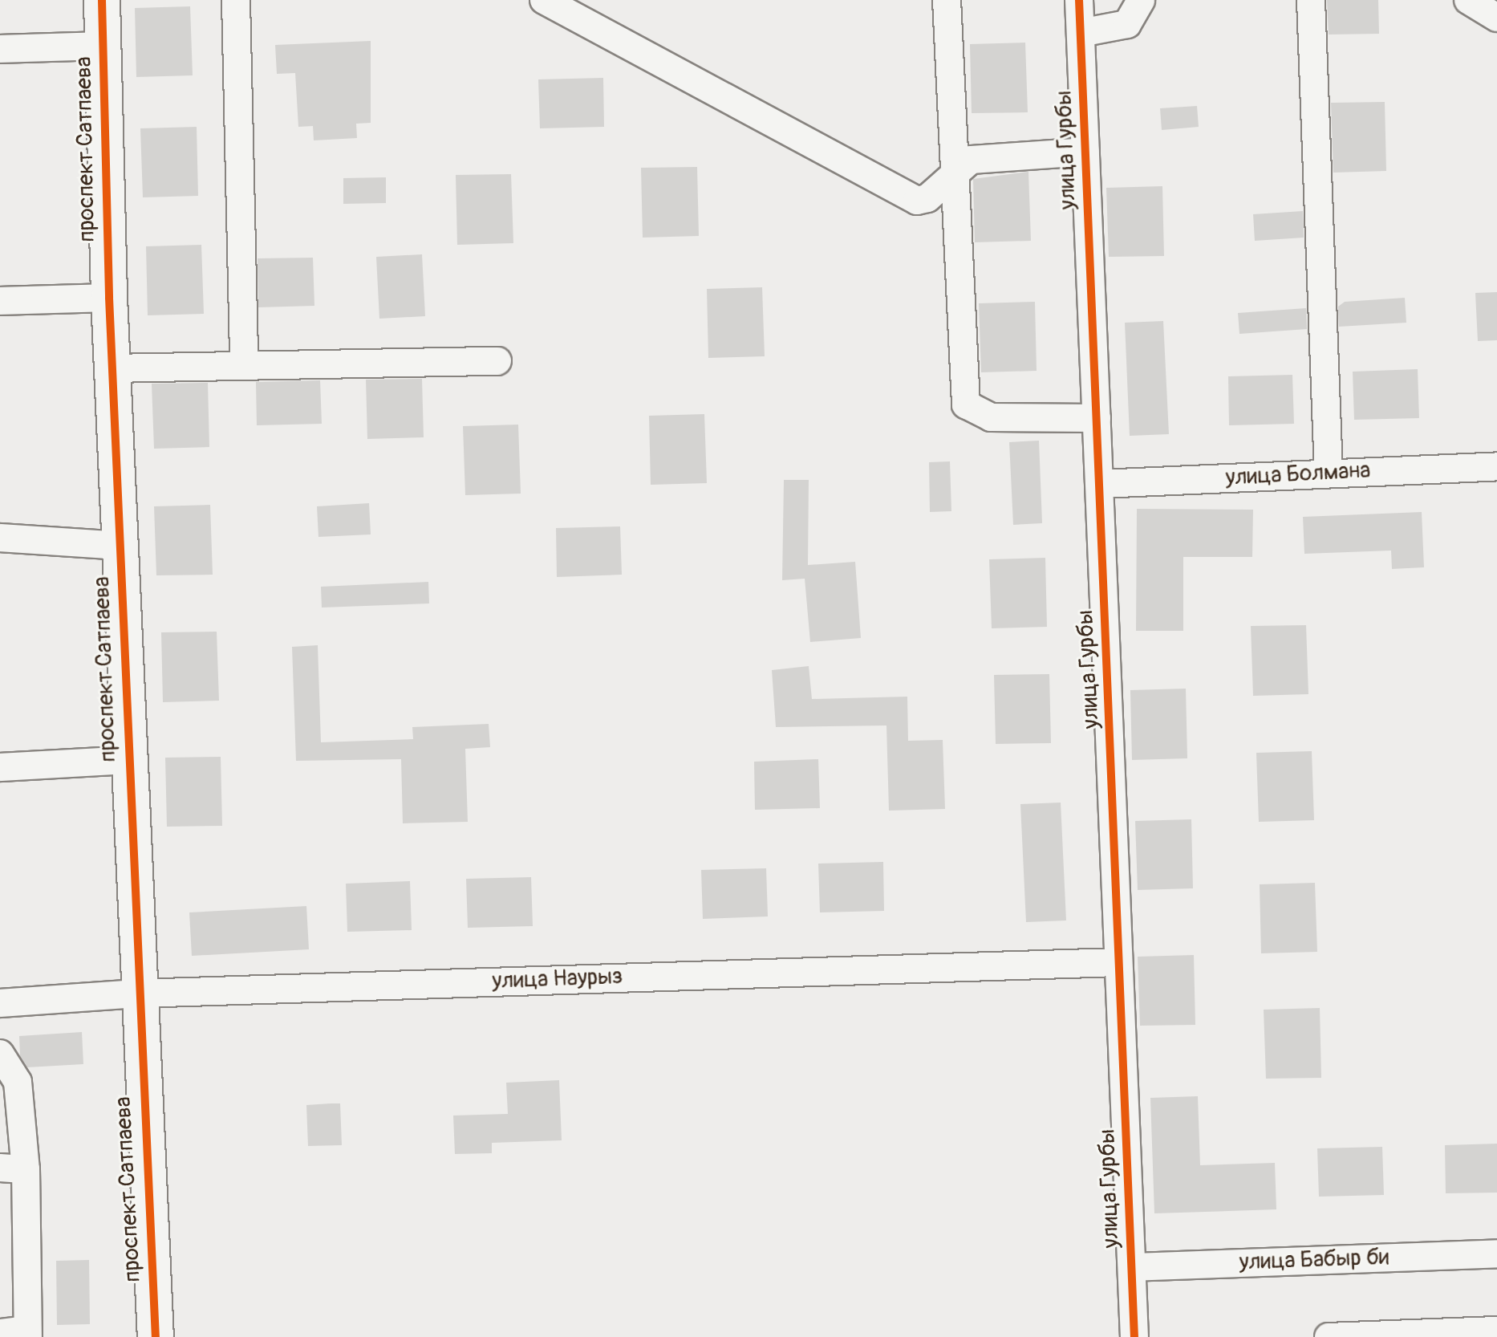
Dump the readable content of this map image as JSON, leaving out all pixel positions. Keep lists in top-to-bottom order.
{
  "streets": {
    "street": [
      "проспект Сатпаева",
      "улица Гурбы",
      "улица Болмана",
      "улица Наурыз",
      "улица Бабыр би"
    ]
  },
  "crossings": [
    ["проспект Сатпаева", "улица Наурыз"],
    ["улица Гурбы", "улица Болмана"],
    ["улица Гурбы", "улица Наурыз"],
    ["улица Гурбы", "улица Бабыр би"]
  ]
}
